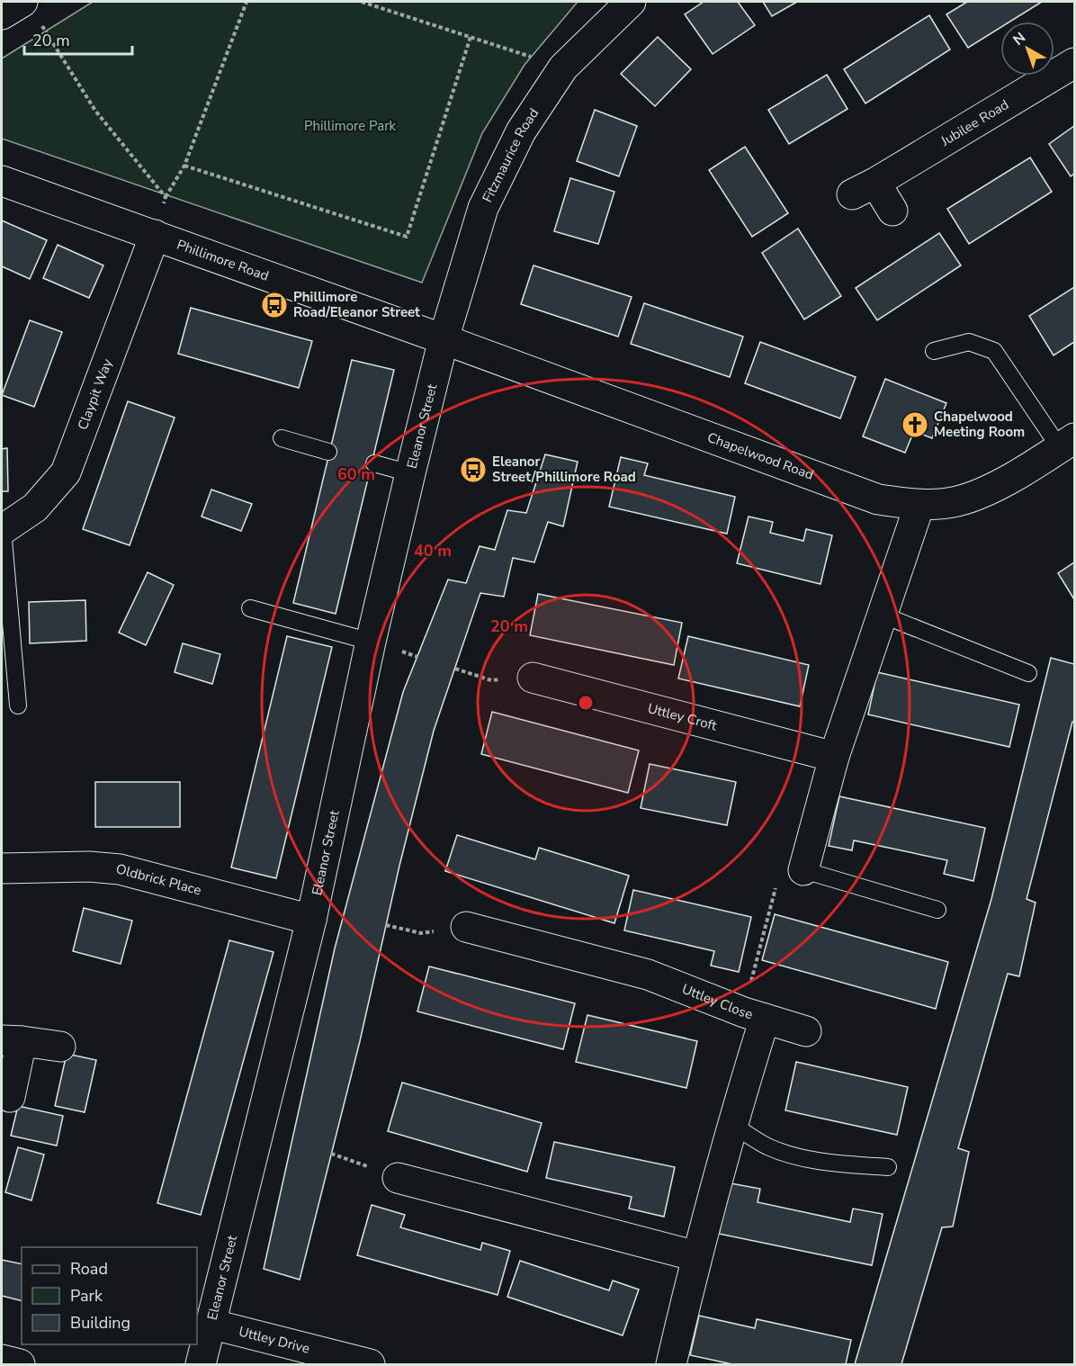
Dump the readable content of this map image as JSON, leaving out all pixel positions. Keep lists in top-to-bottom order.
{
  "streets": {
    "street": [
      "Jubilee Road",
      "Fitzmaurice Road",
      "Phillimore Road",
      "Claypit Way",
      "Eleanor Street",
      "Chapelwood Road",
      "Uttley Croft",
      "Oldbrick Place",
      "Uttley Close",
      "Uttley Drive"
    ]
  },
  "crossings": [
    ["Fitzmaurice Road", "Phillimore Road"],
    ["Fitzmaurice Road", "Eleanor Street"],
    ["Fitzmaurice Road", "Chapelwood Road"],
    ["Phillimore Road", "Claypit Way"],
    ["Phillimore Road", "Eleanor Street"],
    ["Phillimore Road", "Chapelwood Road"],
    ["Eleanor Street", "Chapelwood Road"],
    ["Eleanor Street", "Oldbrick Place"],
    ["Eleanor Street", "Uttley Drive"]
  ],
  "parks": ["Phillimore Park"],
  "places": {
    "bus stop": ["Phillimore Road/Eleanor Street", "Eleanor Street/Phillimore Road"],
    "church": ["Chapelwood Meeting Room"]
  },
  "legend": ["Road", "Park", "Building"],
  "scale_bar": "20 m",
  "north": "top left",
  "rings": ["60 m", "40 m", "20 m"]
}
